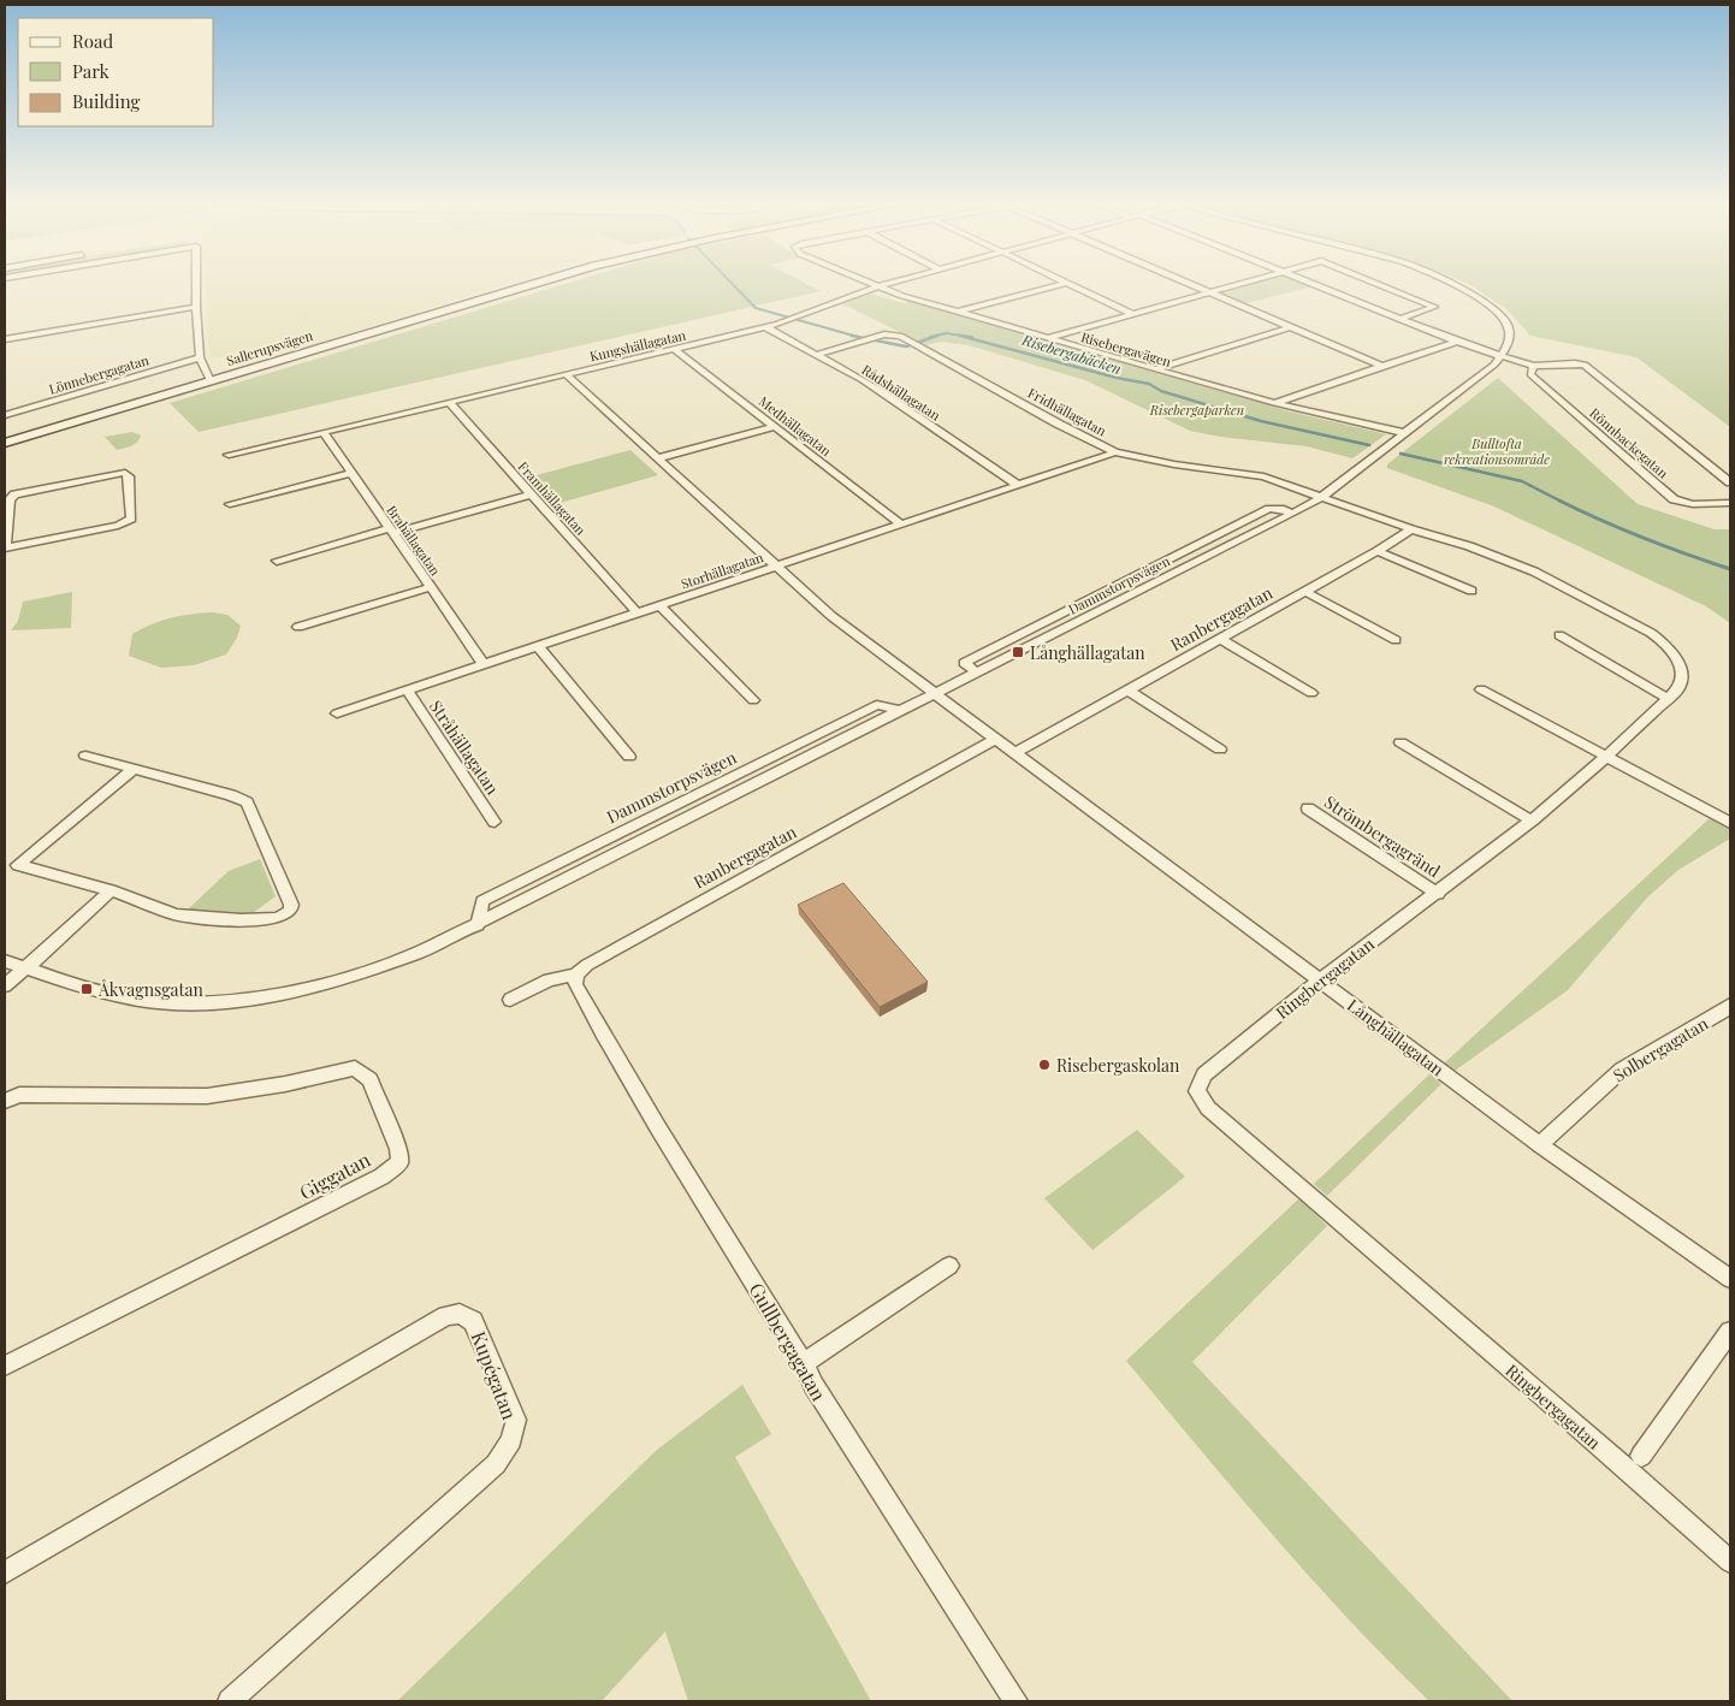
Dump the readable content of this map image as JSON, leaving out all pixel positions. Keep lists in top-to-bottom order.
{
  "streets": {
    "main road": ["Sallerupsvägen"],
    "street": [
      "Kungshällagatan",
      "Risebergavägen",
      "Lönnebergagatan",
      "Rådshällagatan",
      "Fridhällagatan",
      "Medhällagatan",
      "Rönnbackegatan",
      "Framhällagatan",
      "Brahällagatan",
      "Storhällagatan",
      "Dammstorpsvägen",
      "Ranbergagatan",
      "Stråhällagatan",
      "Strömbergagränd",
      "Ringbergagatan",
      "Långhällagatan",
      "Solbergagatan",
      "Giggatan",
      "Gullbergagatan",
      "Kupégatan"
    ]
  },
  "crossings": [
    ["Kungshällagatan", "Risebergavägen"],
    ["Kungshällagatan", "Rådshällagatan"],
    ["Kungshällagatan", "Medhällagatan"],
    ["Kungshällagatan", "Framhällagatan"],
    ["Kungshällagatan", "Brahällagatan"],
    ["Kungshällagatan", "Långhällagatan"],
    ["Risebergavägen", "Dammstorpsvägen"],
    ["Rådshällagatan", "Fridhällagatan"],
    ["Rådshällagatan", "Storhällagatan"],
    ["Fridhällagatan", "Storhällagatan"],
    ["Fridhällagatan", "Dammstorpsvägen"],
    ["Fridhällagatan", "Ringbergagatan"],
    ["Medhällagatan", "Storhällagatan"],
    ["Rönnbackegatan", "Dammstorpsvägen"],
    ["Framhällagatan", "Storhällagatan"],
    ["Brahällagatan", "Storhällagatan"],
    ["Storhällagatan", "Stråhällagatan"],
    ["Storhällagatan", "Långhällagatan"],
    ["Dammstorpsvägen", "Ringbergagatan"],
    ["Dammstorpsvägen", "Långhällagatan"],
    ["Ranbergagatan", "Ringbergagatan"],
    ["Ranbergagatan", "Långhällagatan"],
    ["Ranbergagatan", "Gullbergagatan"],
    ["Strömbergagränd", "Ringbergagatan"],
    ["Ringbergagatan", "Långhällagatan"],
    ["Långhällagatan", "Solbergagatan"]
  ],
  "water": ["Risebergabäcken"],
  "parks": ["Risebergaparken", "Bulltofta rekreationsområde"],
  "places": {
    "transit": ["Långhällagatan", "Åkvagnsgatan"],
    "other": ["Risebergaskolan"]
  },
  "legend": ["Road", "Park", "Building"]
}
